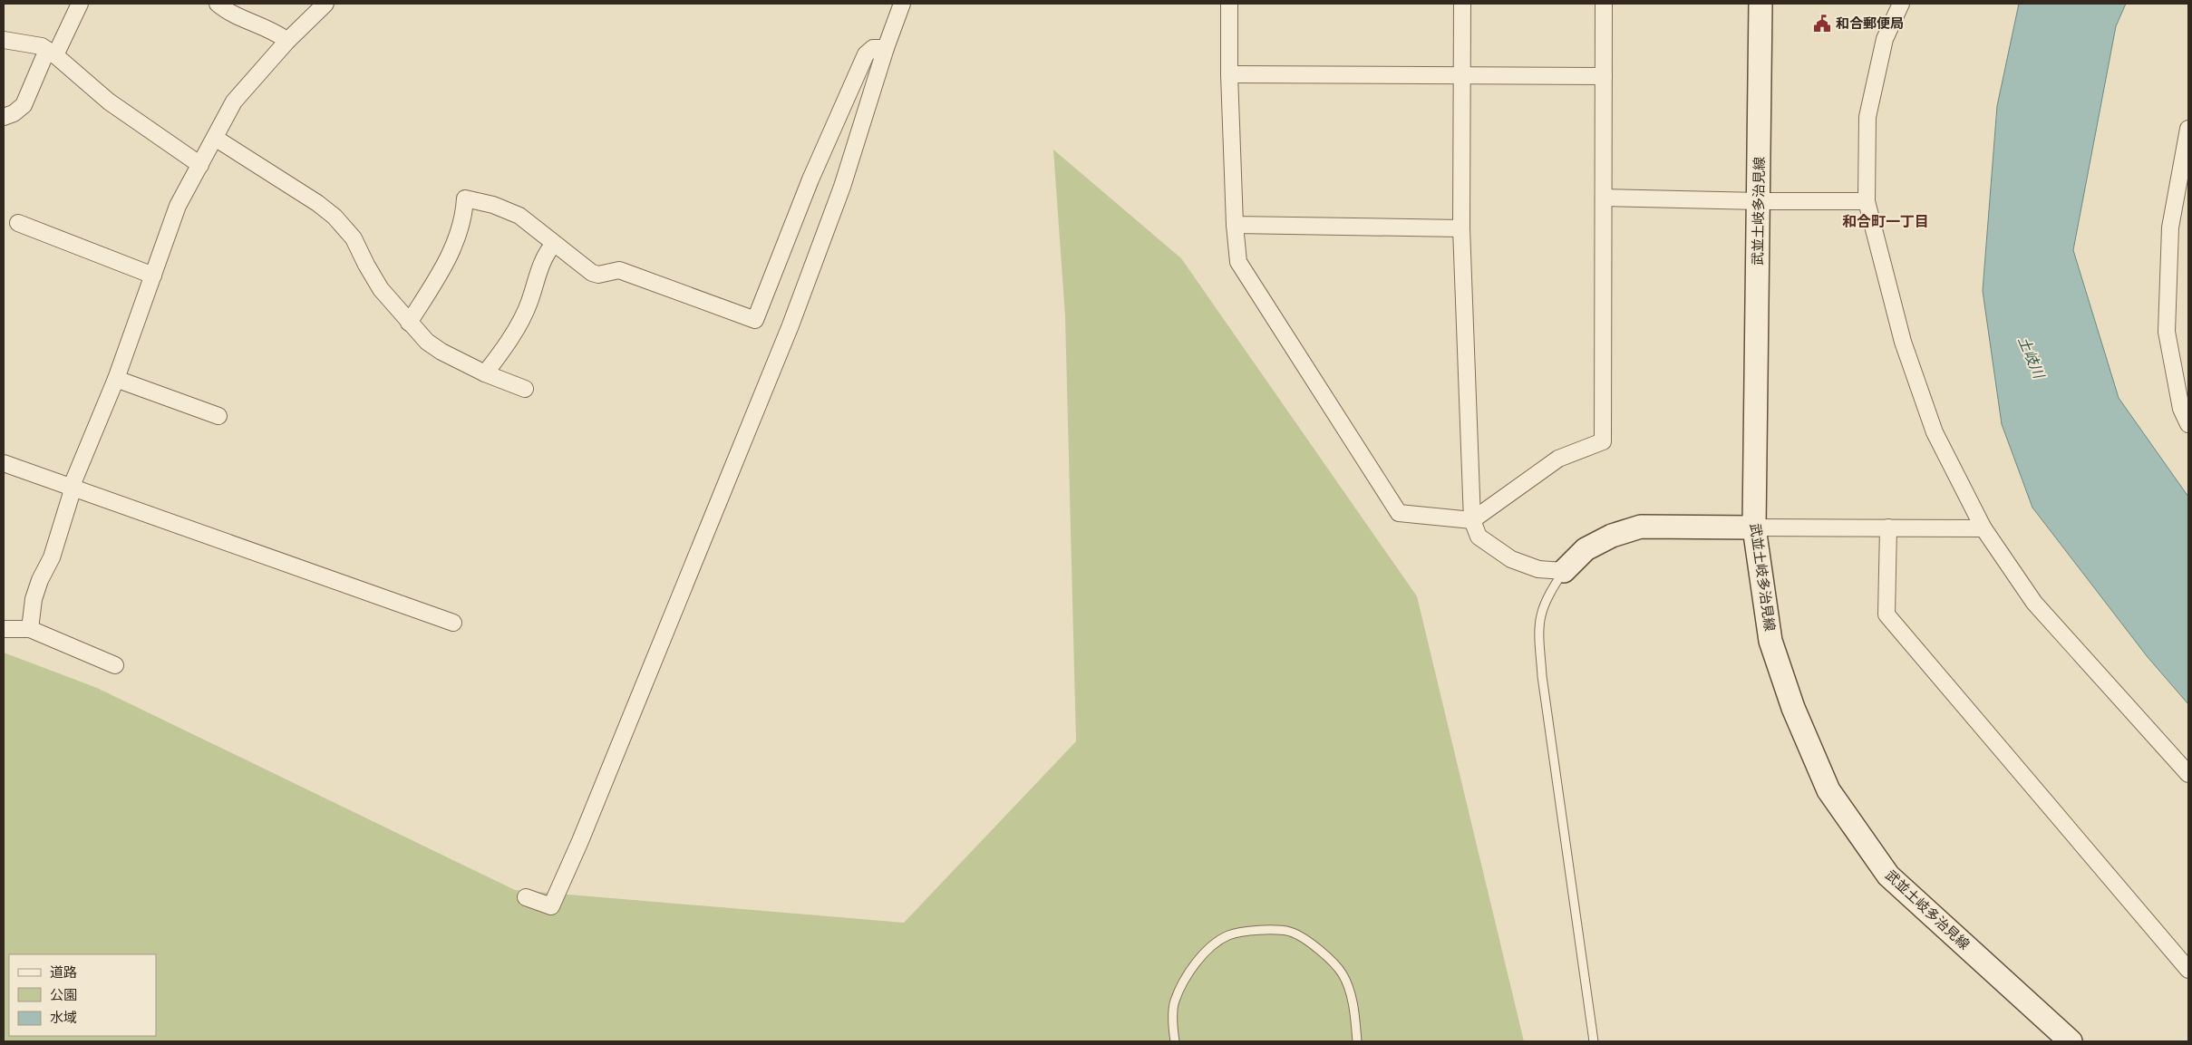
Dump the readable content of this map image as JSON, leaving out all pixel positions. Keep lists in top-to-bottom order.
{
  "streets": {
    "main road": ["武並土岐多治見線"]
  },
  "districts": ["和合町一丁目"],
  "water": ["土岐川"],
  "places": {
    "public building": ["和合郵便局"]
  },
  "legend": ["道路", "公園", "水域"]
}
